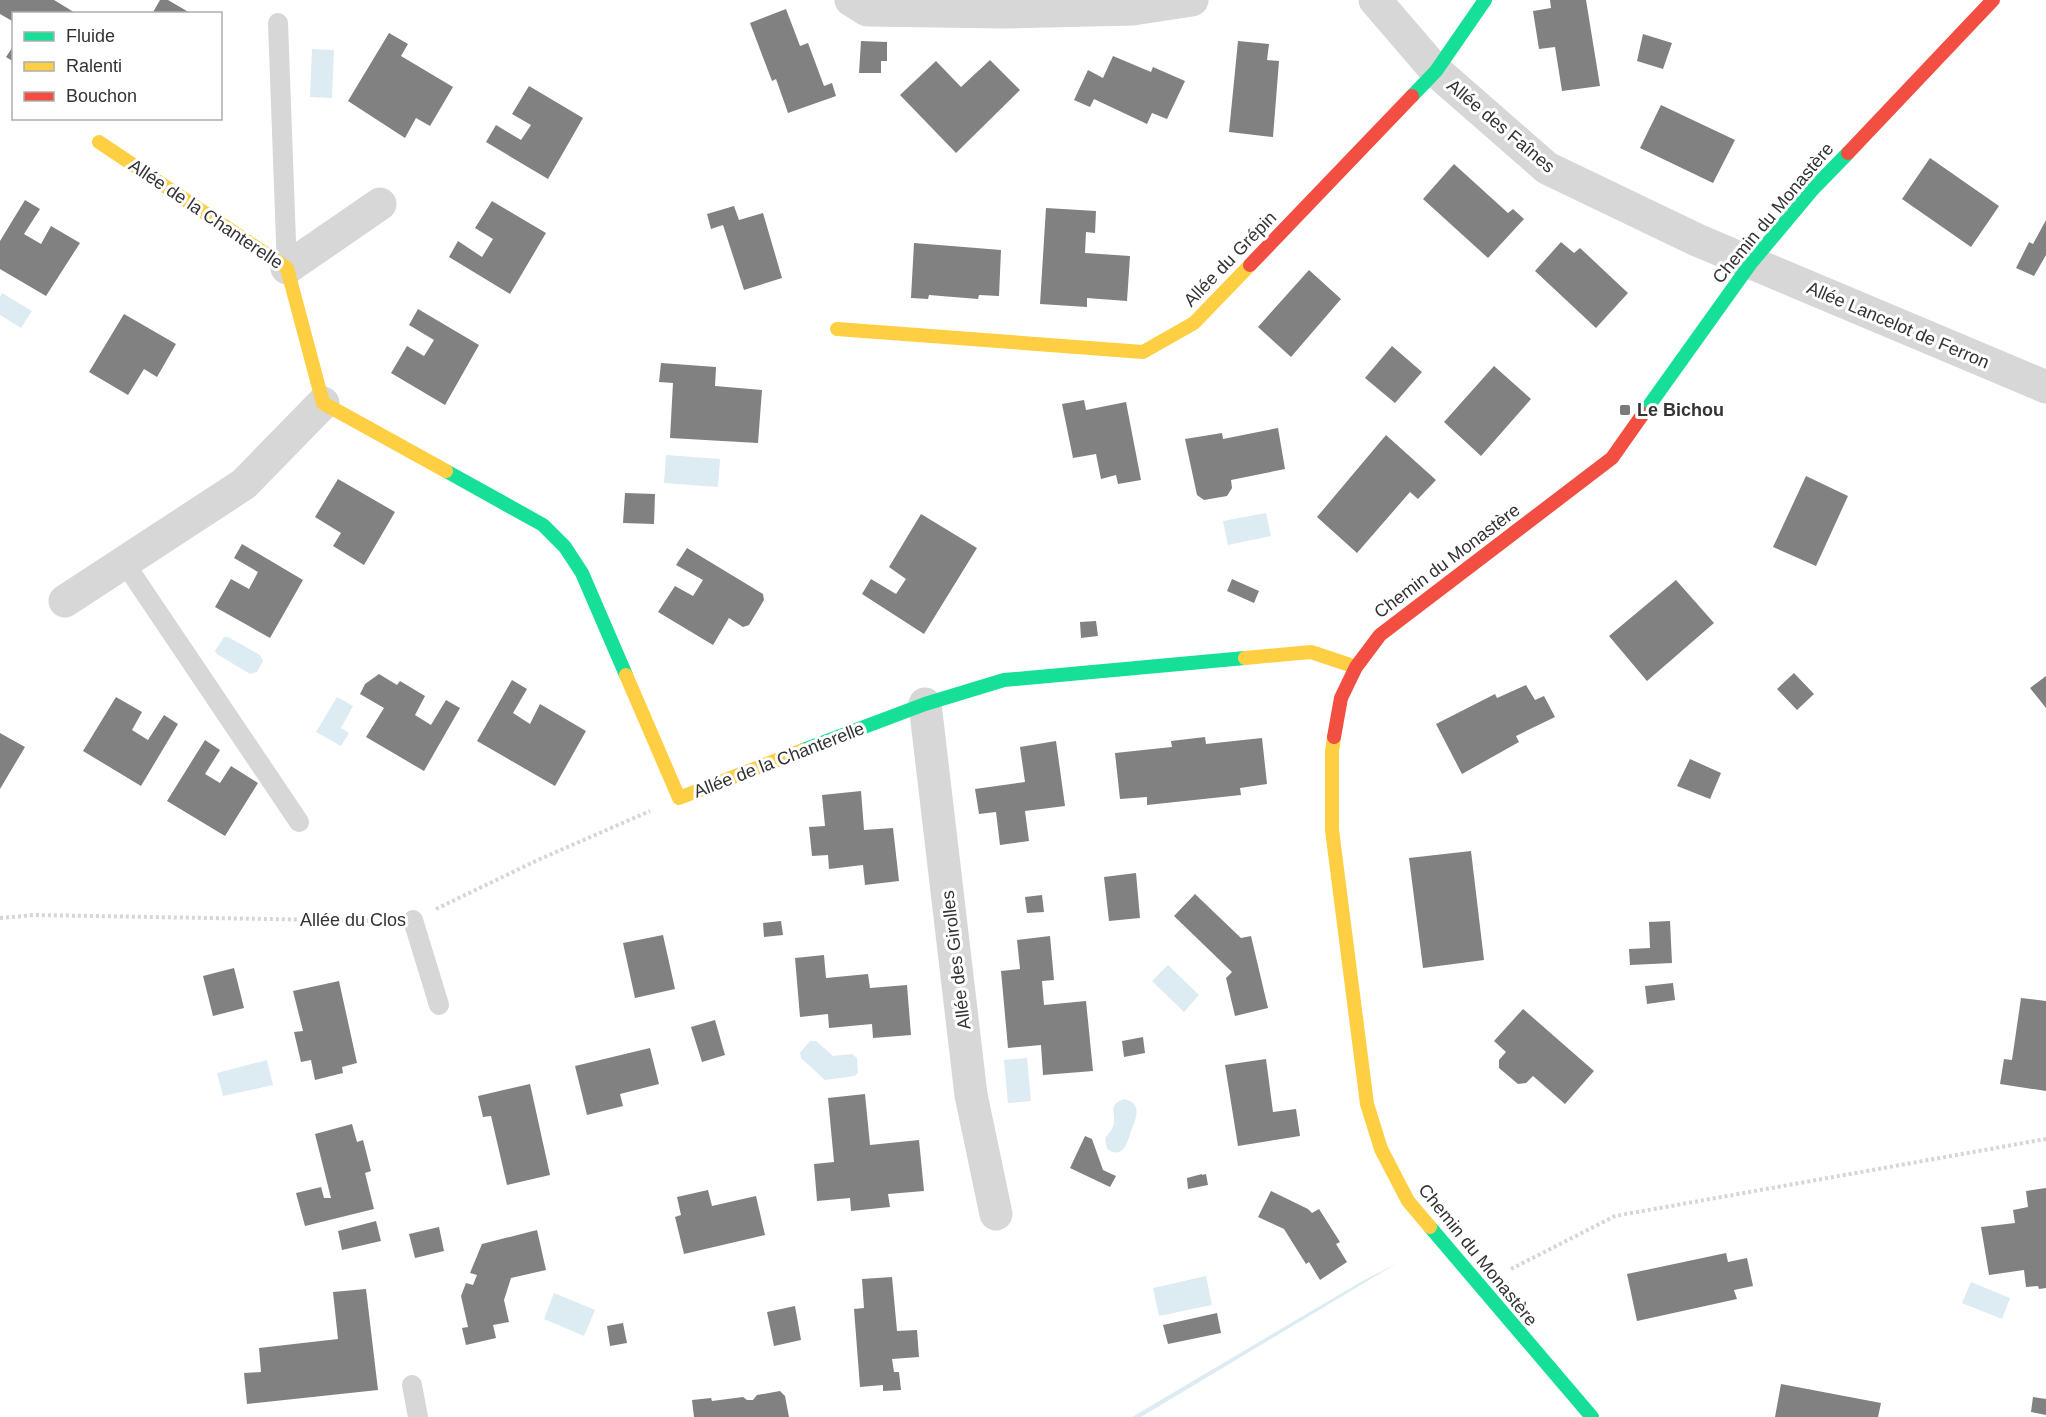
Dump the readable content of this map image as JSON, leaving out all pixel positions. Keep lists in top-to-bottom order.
{
  "streets": {
    "street": [
      "Allée des Faînes",
      "Chemin du Monastère",
      "Allée de la Chanterelle",
      "Allée du Grépin",
      "Allée Lancelot de Ferron",
      "Allée des Girolles"
    ],
    "path": ["Allée du Clos"]
  },
  "crossings": [
    ["Allée des Faînes", "Chemin du Monastère"],
    ["Allée des Faînes", "Allée du Grépin"],
    ["Allée des Faînes", "Allée Lancelot de Ferron"],
    ["Chemin du Monastère", "Allée de la Chanterelle"],
    ["Chemin du Monastère", "Allée Lancelot de Ferron"],
    ["Allée de la Chanterelle", "Allée du Clos"],
    ["Allée de la Chanterelle", "Allée des Girolles"]
  ],
  "places": {
    "transit": ["Le Bichou"]
  },
  "legend": ["Fluide", "Ralenti", "Bouchon"]
}
